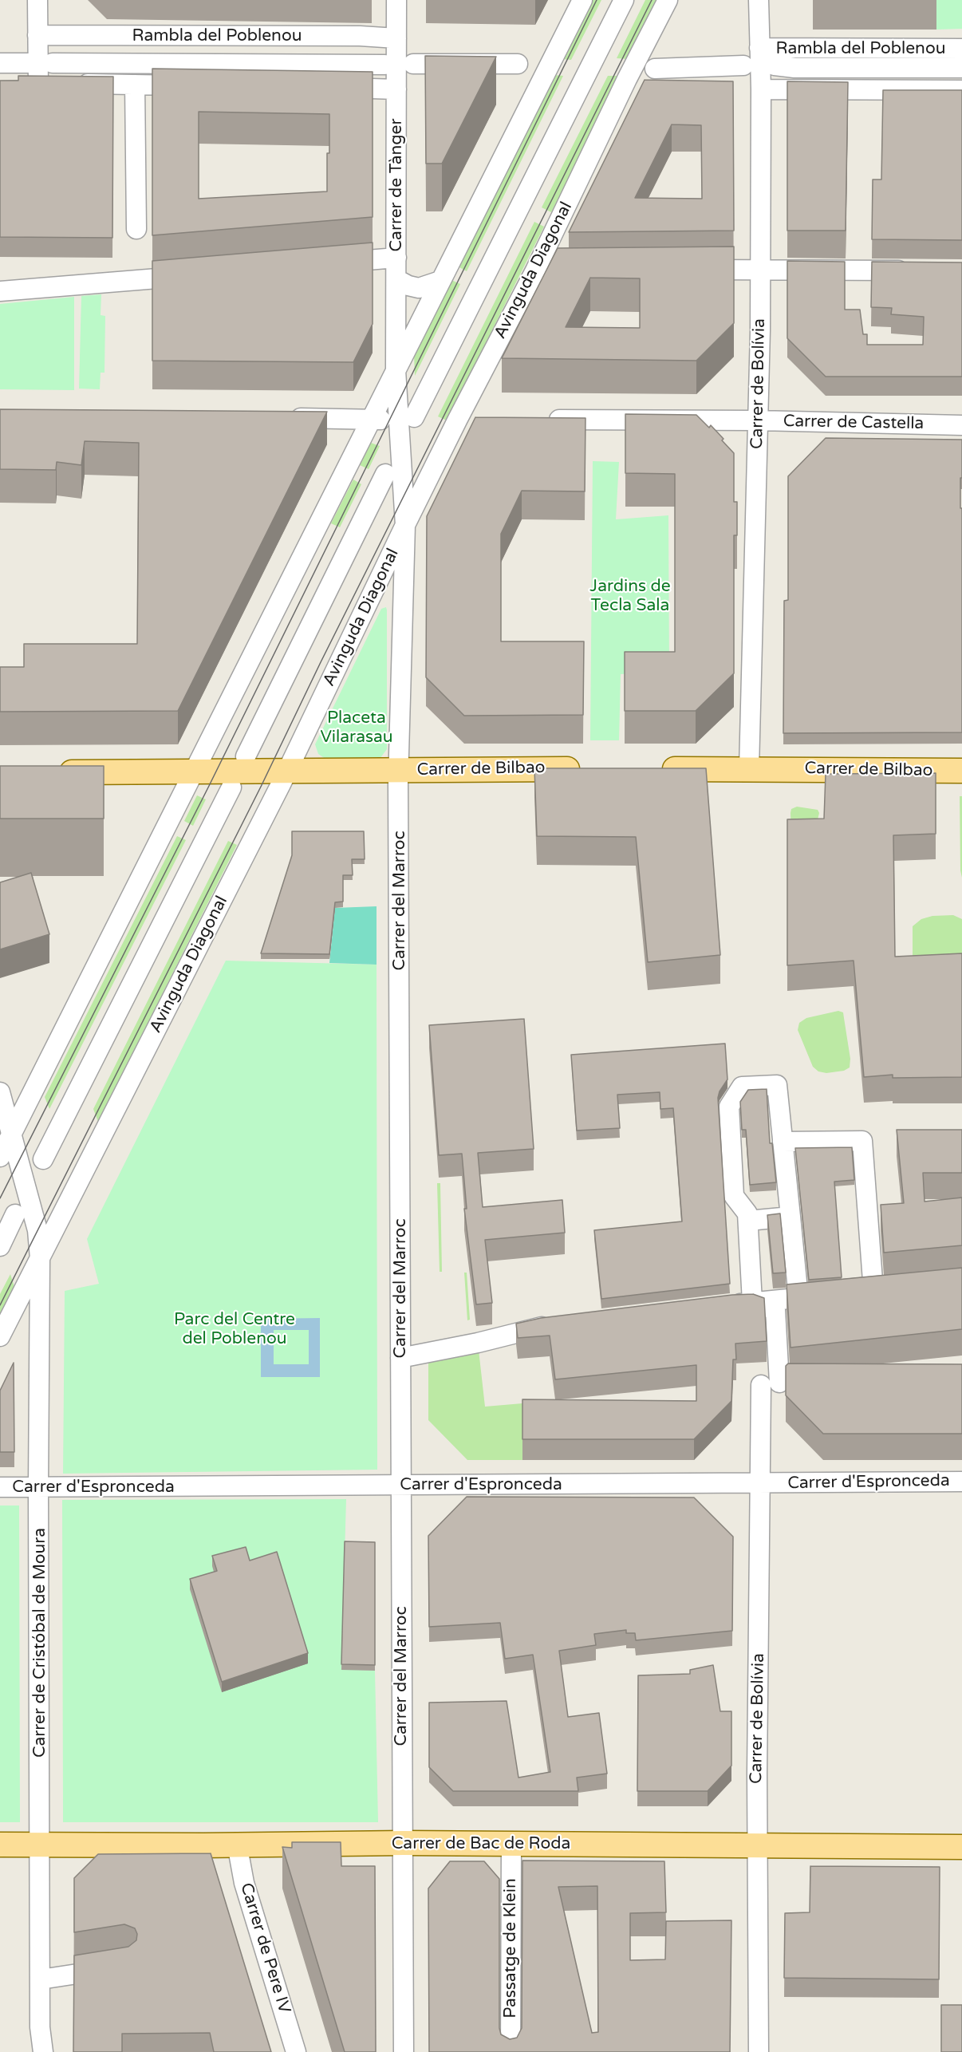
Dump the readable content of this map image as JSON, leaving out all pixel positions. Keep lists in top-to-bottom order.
{
  "streets": {
    "main road": ["Carrer de Bilbao", "Carrer de Bac de Roda"],
    "street": [
      "Rambla del Poblenou",
      "Carrer de Tànger",
      "Avinguda Diagonal",
      "Carrer de Bolívia",
      "Carrer de Castella",
      "Carrer del Marroc",
      "Carrer d'Espronceda",
      "Carrer de Cristóbal de Moura",
      "Carrer de Pere IV",
      "Passatge de Klein"
    ]
  },
  "crossings": [
    ["Rambla del Poblenou", "Carrer de Tànger"],
    ["Rambla del Poblenou", "Carrer de Bolívia"],
    ["Carrer de Tànger", "Carrer del Marroc"],
    ["Avinguda Diagonal", "Carrer de Bilbao"],
    ["Avinguda Diagonal", "Carrer del Marroc"],
    ["Avinguda Diagonal", "Carrer de Cristóbal de Moura"],
    ["Carrer de Bolívia", "Carrer de Castella"],
    ["Carrer de Bolívia", "Carrer de Bilbao"],
    ["Carrer de Bolívia", "Carrer d'Espronceda"],
    ["Carrer de Bolívia", "Carrer de Bac de Roda"],
    ["Carrer de Bilbao", "Carrer del Marroc"],
    ["Carrer del Marroc", "Carrer d'Espronceda"],
    ["Carrer del Marroc", "Carrer de Bac de Roda"],
    ["Carrer d'Espronceda", "Carrer de Cristóbal de Moura"],
    ["Carrer de Cristóbal de Moura", "Carrer de Bac de Roda"],
    ["Carrer de Bac de Roda", "Carrer de Pere IV"],
    ["Carrer de Bac de Roda", "Passatge de Klein"]
  ],
  "parks": ["Jardins de Tecla Sala", "Placeta Vilarasau", "Parc del Centre del Poblenou"]
}
